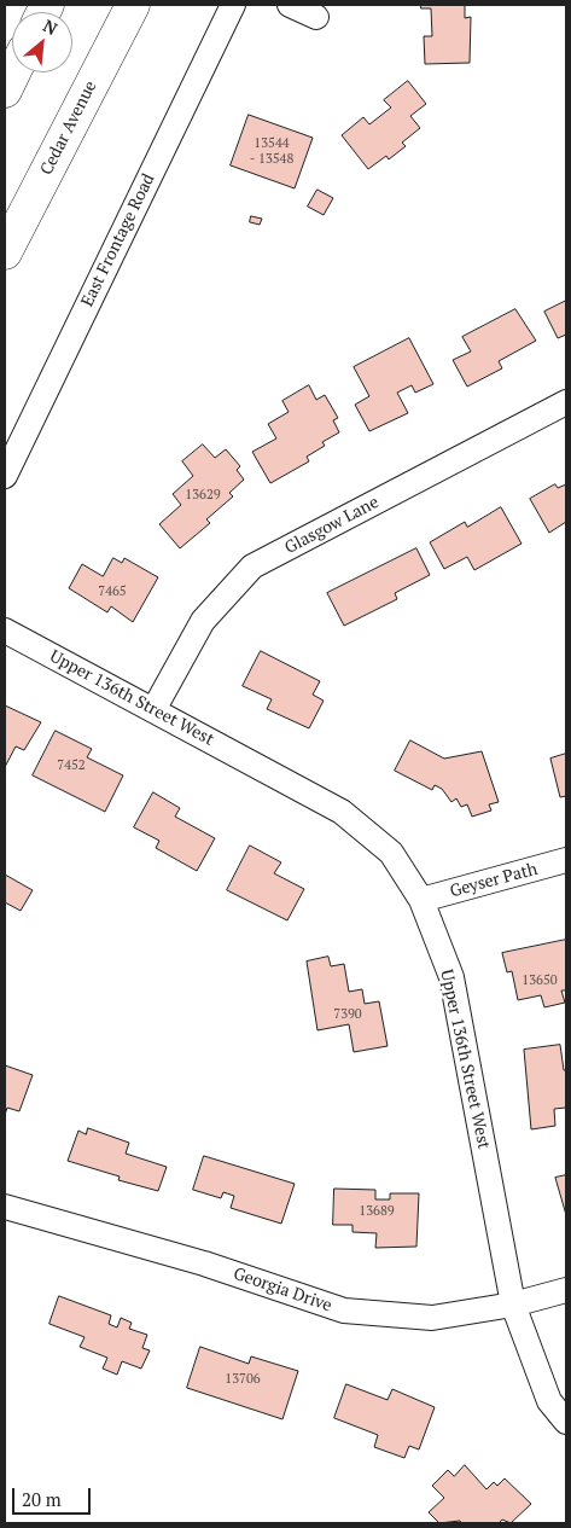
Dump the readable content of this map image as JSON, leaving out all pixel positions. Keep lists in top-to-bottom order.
{
  "streets": {
    "highway": ["Cedar Avenue"],
    "street": [
      "East Frontage Road",
      "Glasgow Lane",
      "Upper 136th Street West",
      "Geyser Path",
      "Georgia Drive"
    ]
  },
  "crossings": [
    ["Glasgow Lane", "Upper 136th Street West"],
    ["Upper 136th Street West", "Geyser Path"],
    ["Upper 136th Street West", "Georgia Drive"]
  ],
  "house_numbers": [
    "13544 - 13548",
    "13629",
    "7465",
    "7452",
    "13650",
    "7390",
    "13689",
    "13706"
  ],
  "scale_bar": "20 m",
  "north": "top right"
}
